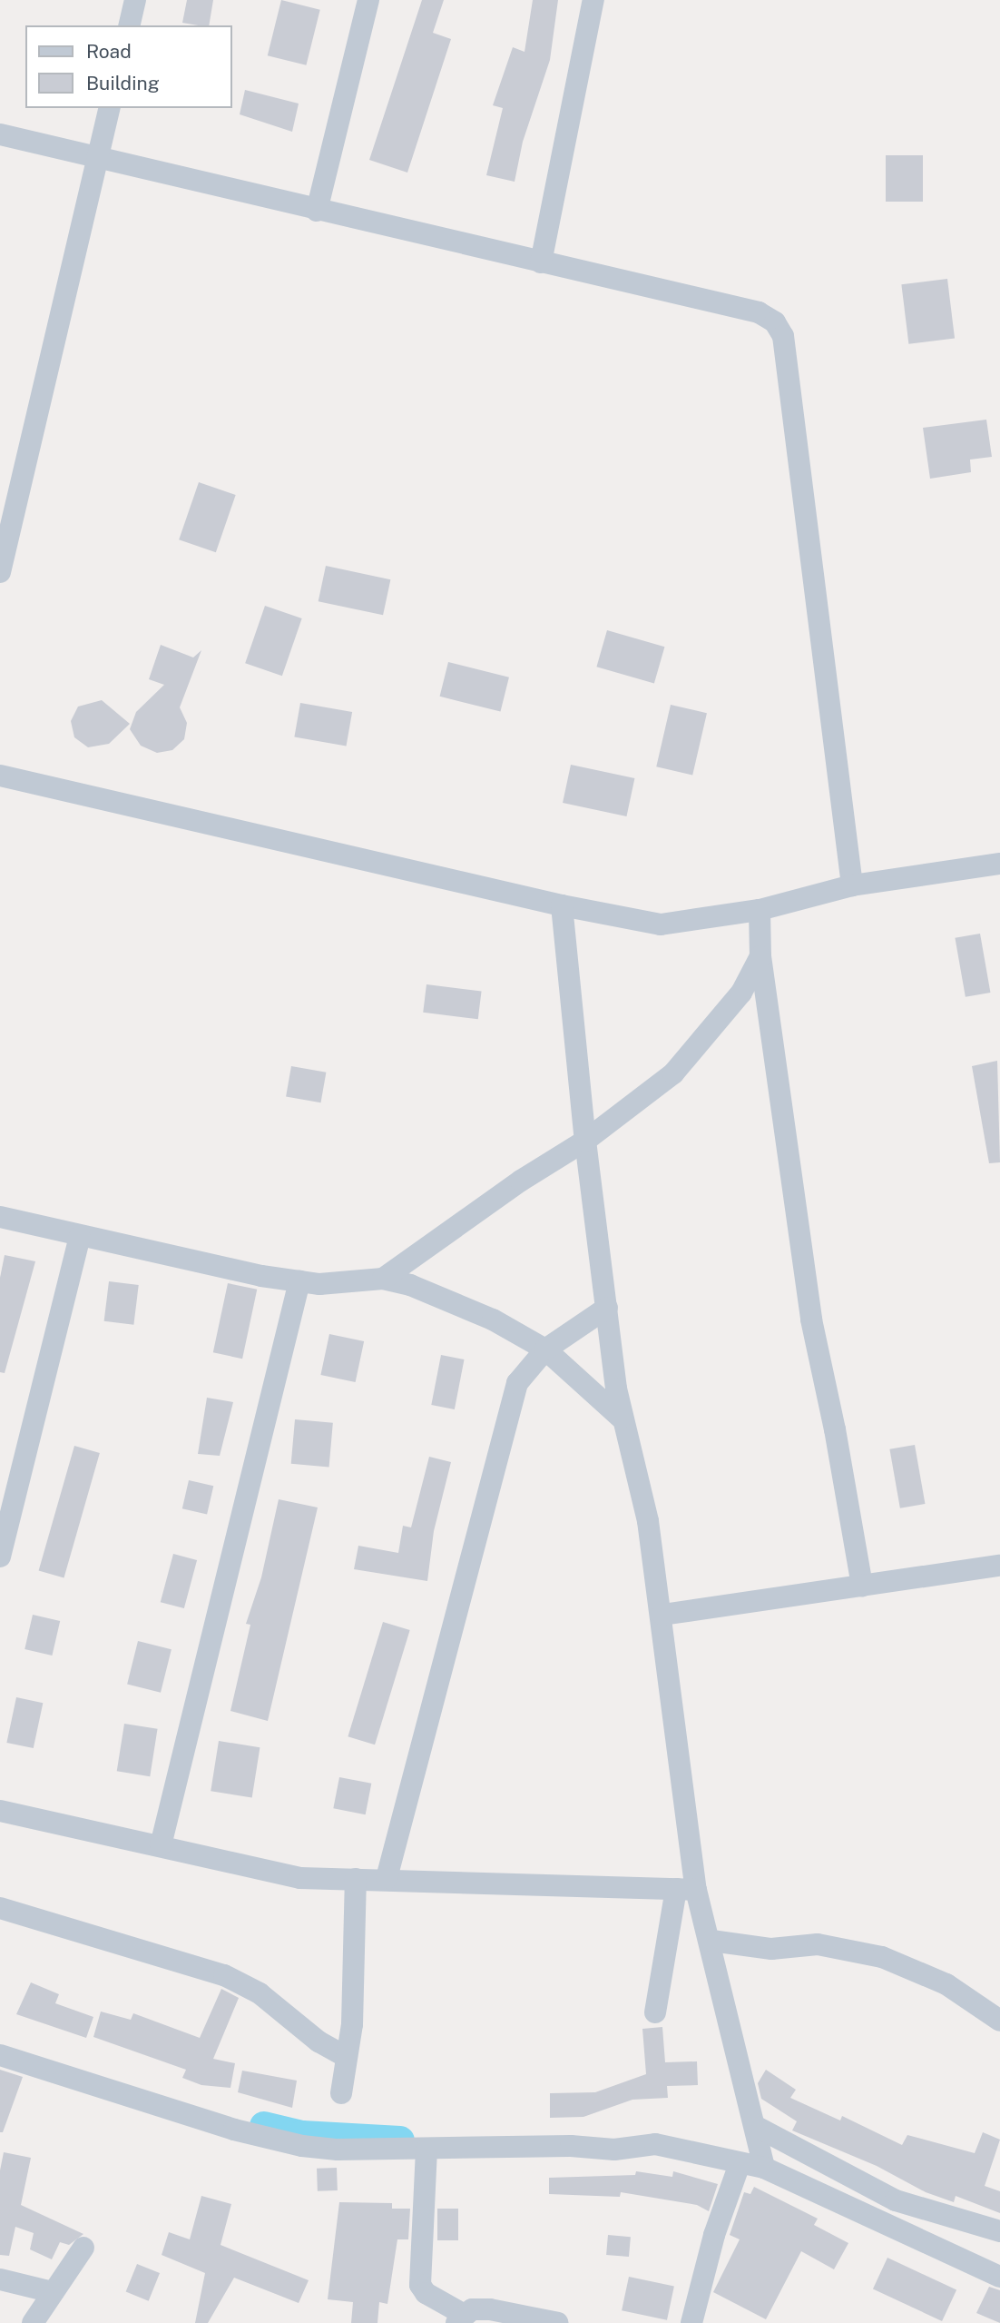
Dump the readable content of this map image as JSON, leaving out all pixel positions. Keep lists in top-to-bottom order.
{
  "legend": ["Road", "Building"]
}
